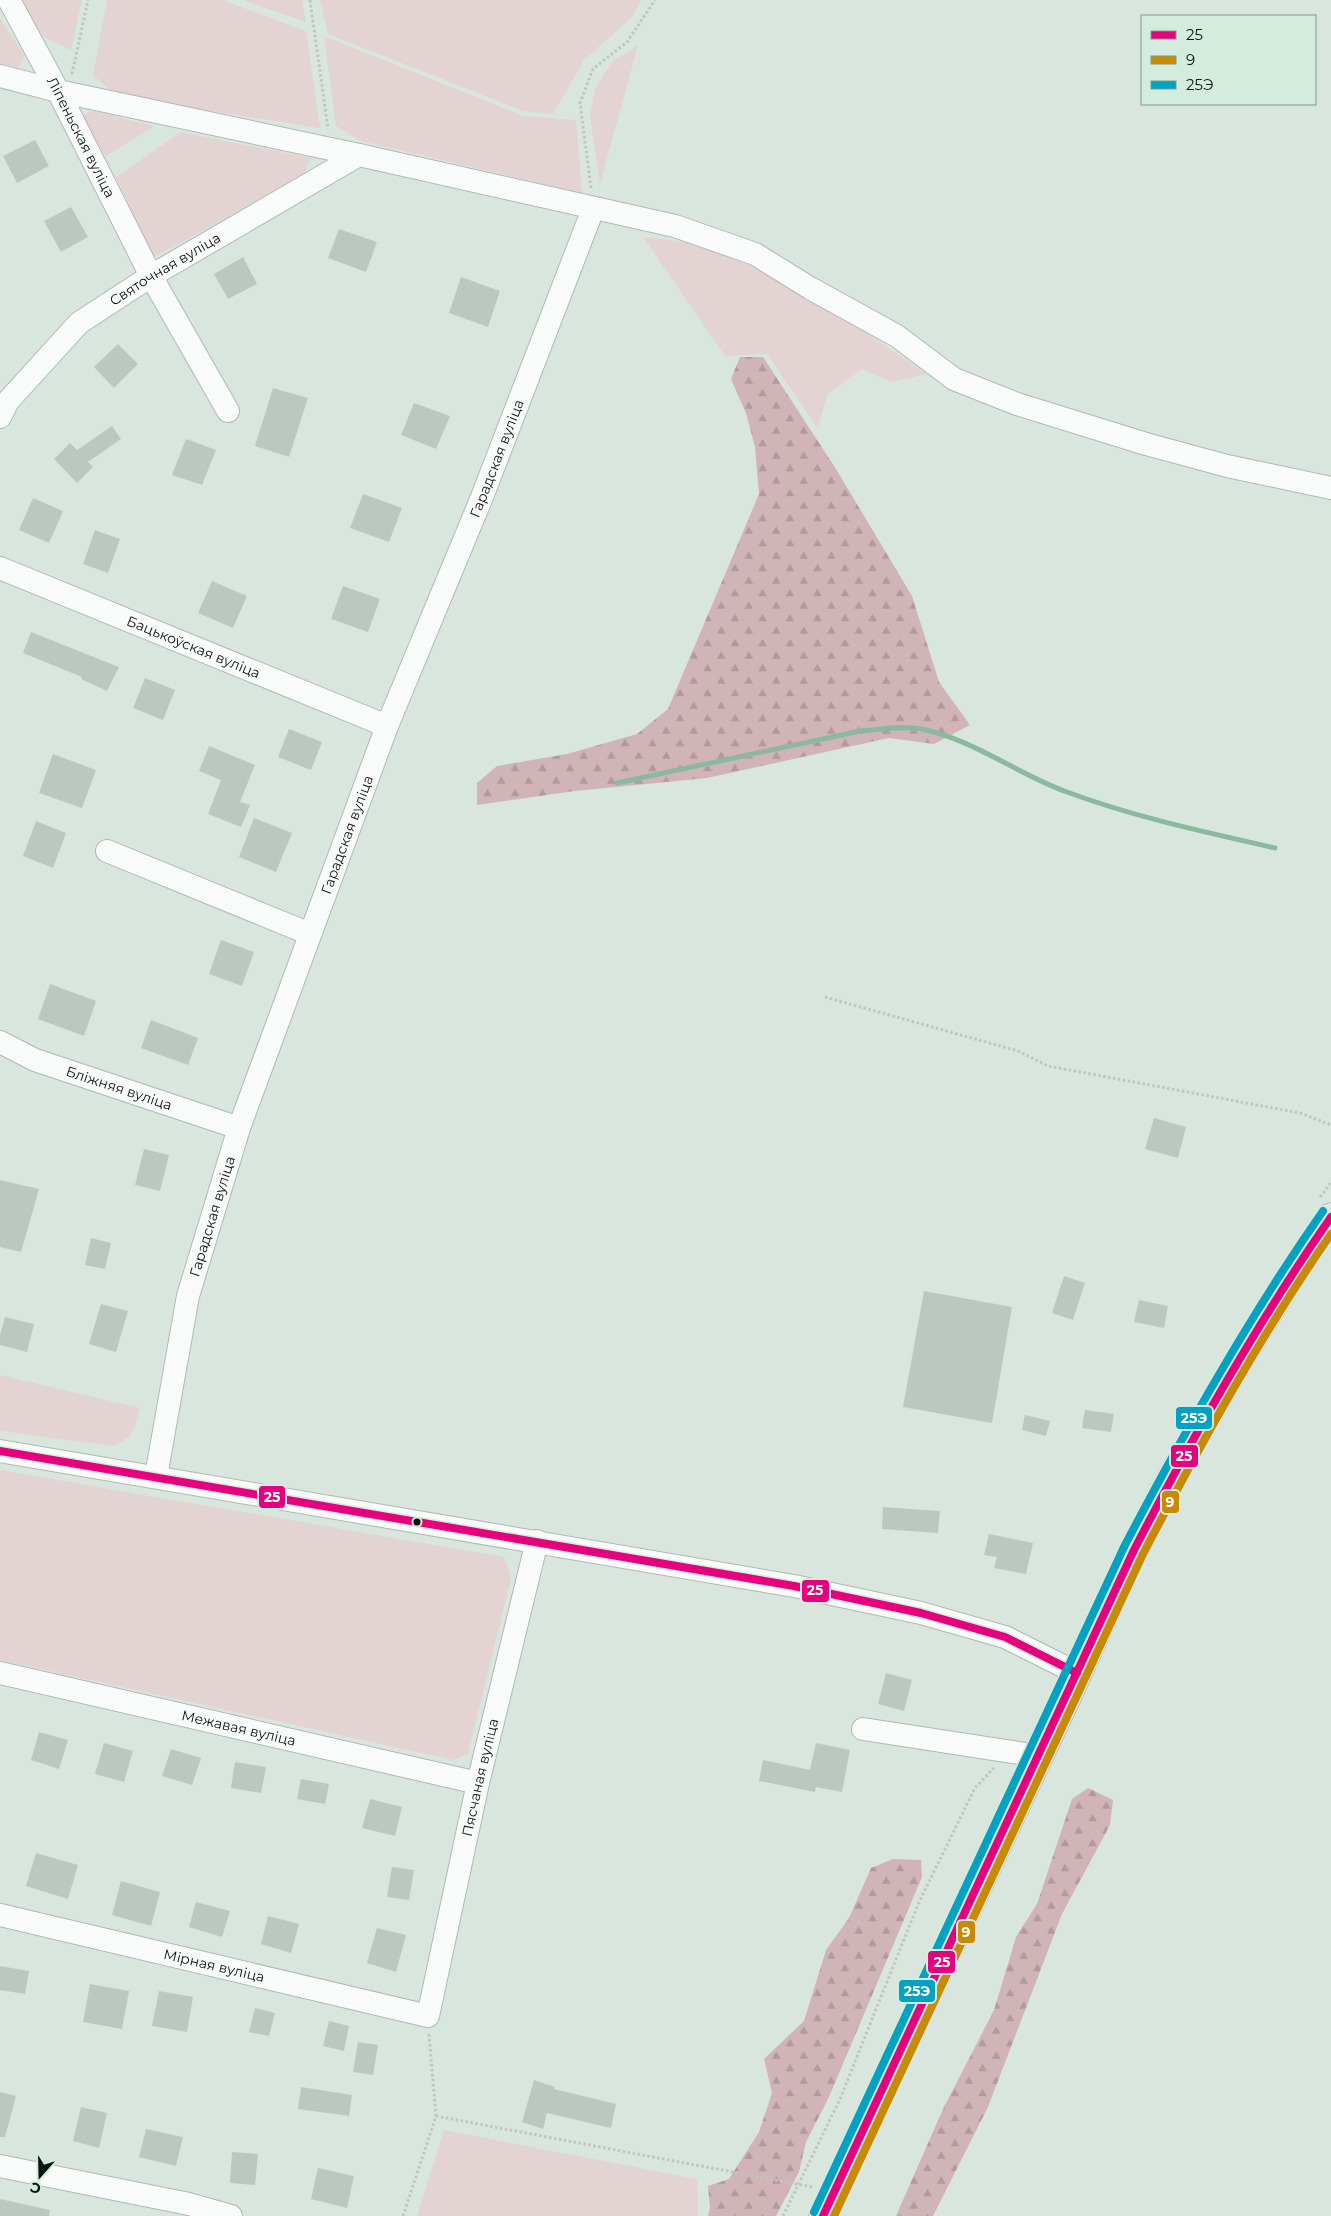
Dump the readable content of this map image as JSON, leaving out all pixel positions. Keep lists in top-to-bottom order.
{
  "streets": {
    "street": [
      "Ліпеньская вуліца",
      "Святочная вуліца",
      "Гарадская вуліца",
      "Бацькоўская вуліца",
      "Бліжняя вуліца",
      "Межавая вуліца",
      "Пясчаная вуліца",
      "Мірная вуліца"
    ]
  },
  "crossings": [
    ["Ліпеньская вуліца", "Святочная вуліца"],
    ["Гарадская вуліца", "Бацькоўская вуліца"],
    ["Гарадская вуліца", "Бліжняя вуліца"],
    ["Межавая вуліца", "Пясчаная вуліца"],
    ["Пясчаная вуліца", "Мірная вуліца"]
  ],
  "lines": ["transit line 25Э", "transit line 25", "transit line 9"],
  "legend": ["25", "9", "25Э"],
  "north": "bottom"
}
